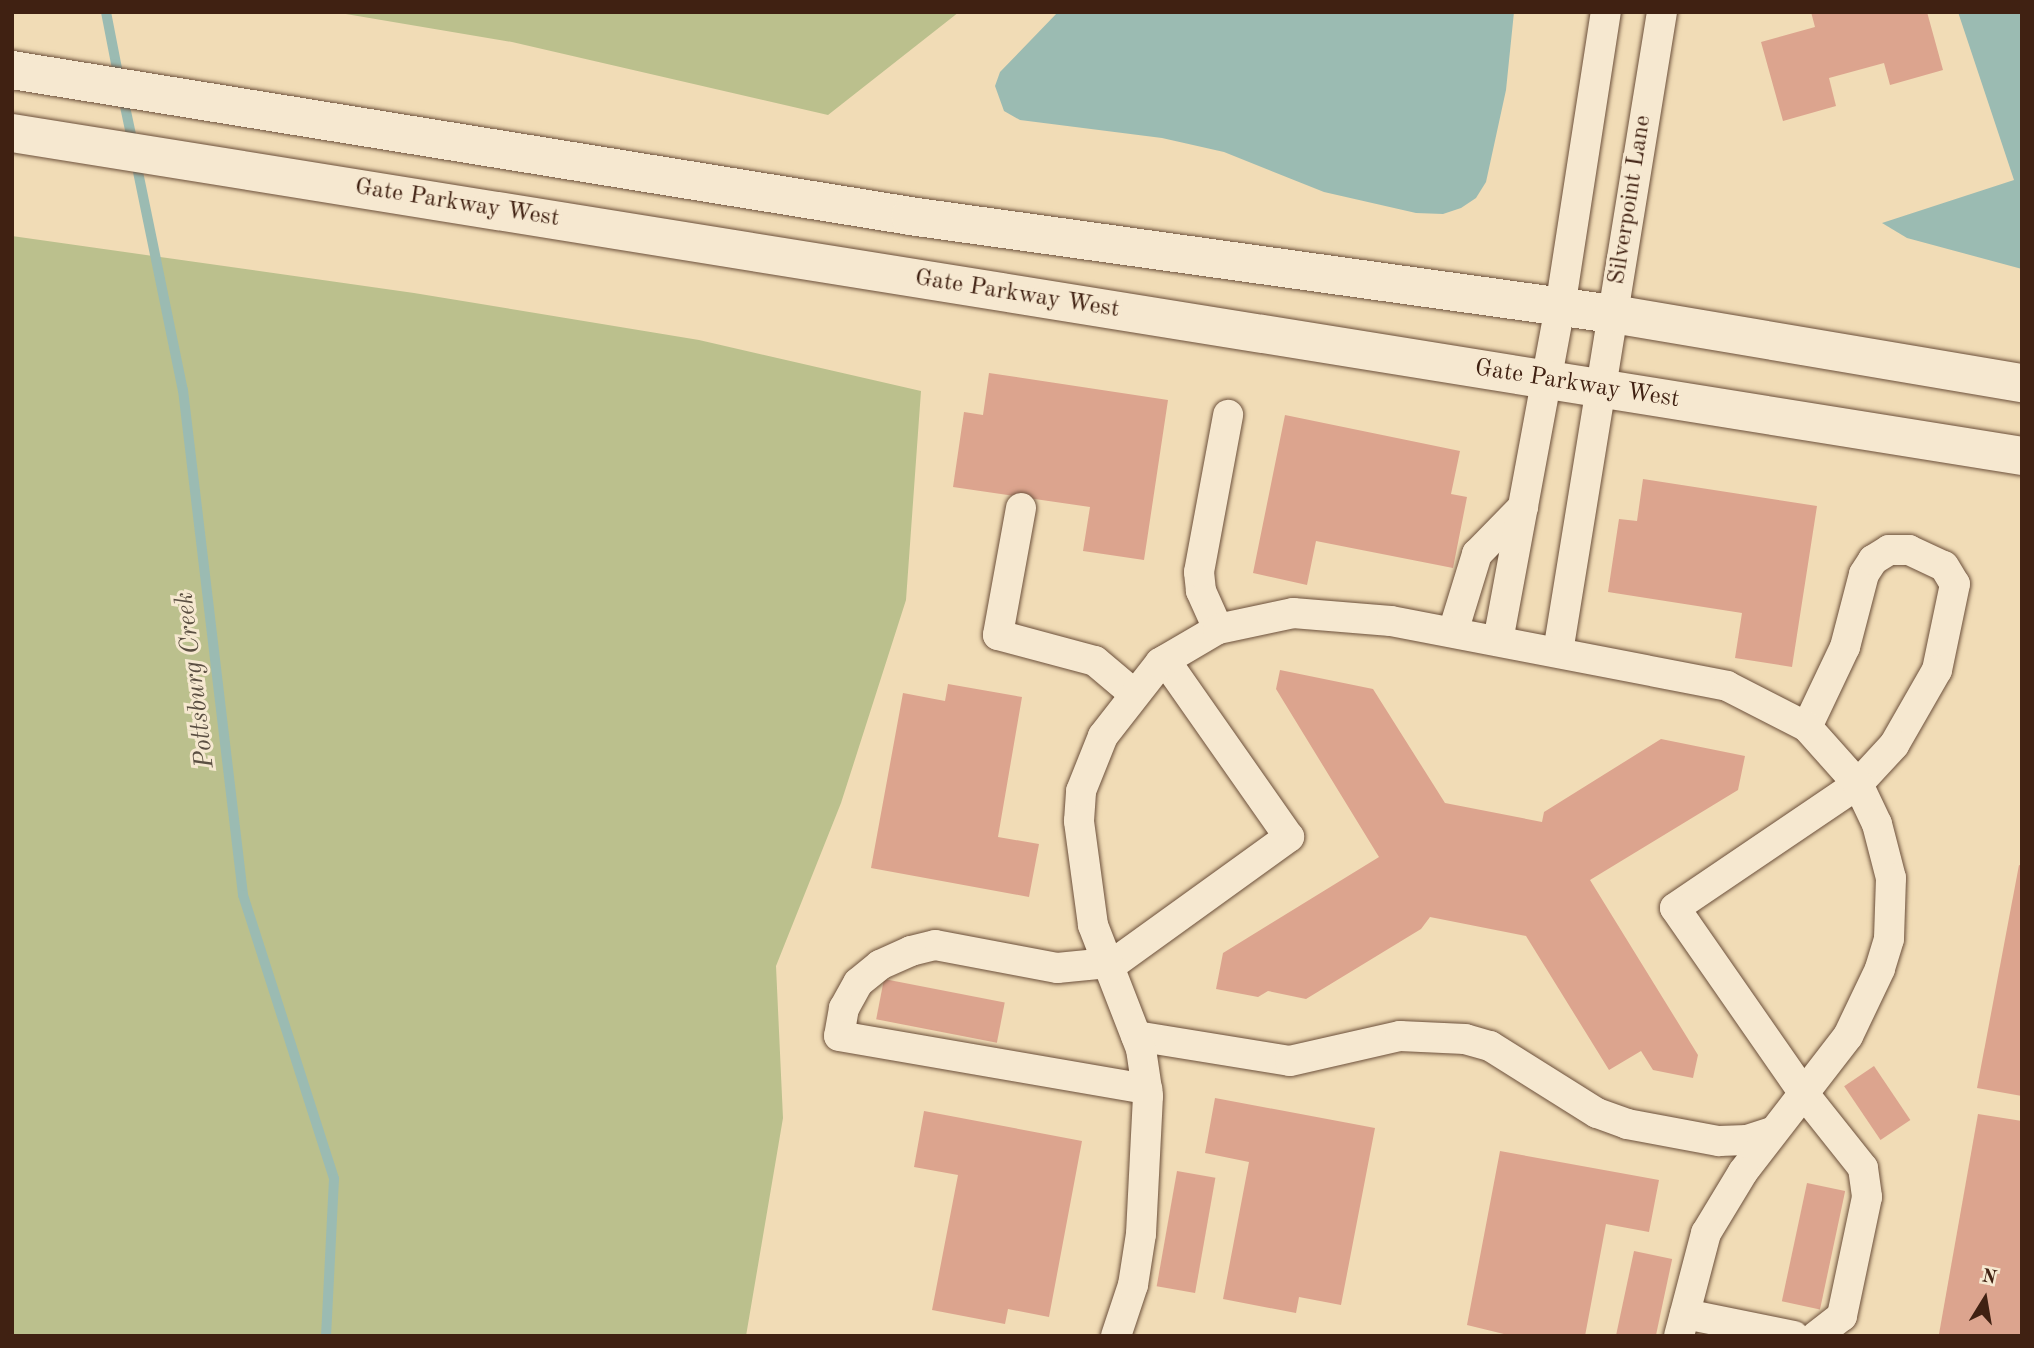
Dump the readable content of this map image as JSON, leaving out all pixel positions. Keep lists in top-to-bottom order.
{
  "streets": {
    "main road": ["Gate Parkway West"],
    "street": ["Silverpoint Lane"]
  },
  "crossings": [
    ["Silverpoint Lane", "Gate Parkway West"]
  ],
  "water": ["Pottsburg Creek"],
  "north": "top"
}
